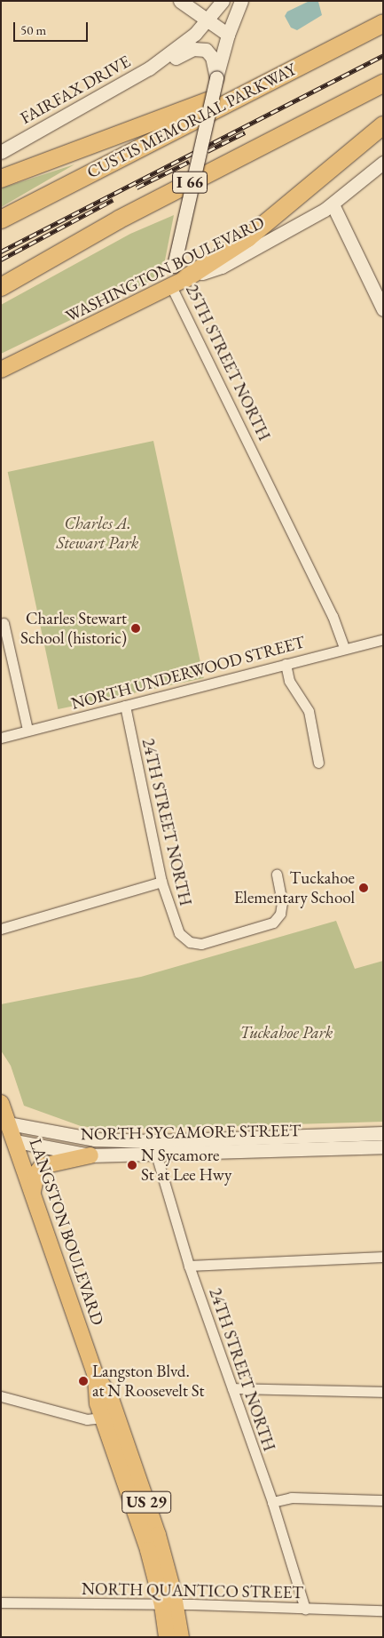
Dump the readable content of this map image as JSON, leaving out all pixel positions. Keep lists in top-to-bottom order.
{
  "streets": {
    "highway": ["CUSTIS MEMORIAL PARKWAY", "I 66"],
    "main road": [
      "FAIRFAX DRIVE",
      "WASHINGTON BOULEVARD",
      "NORTH SYCAMORE STREET",
      "LANGSTON BOULEVARD",
      "US 29"
    ],
    "street": [
      "25TH STREET NORTH",
      "NORTH UNDERWOOD STREET",
      "24TH STREET NORTH",
      "NORTH QUANTICO STREET"
    ]
  },
  "crossings": [
    ["WASHINGTON BOULEVARD", "25TH STREET NORTH"],
    ["25TH STREET NORTH", "NORTH UNDERWOOD STREET"],
    ["NORTH UNDERWOOD STREET", "24TH STREET NORTH"],
    ["24TH STREET NORTH", "NORTH SYCAMORE STREET"],
    ["24TH STREET NORTH", "NORTH QUANTICO STREET"],
    ["NORTH SYCAMORE STREET", "LANGSTON BOULEVARD"],
    ["LANGSTON BOULEVARD", "NORTH QUANTICO STREET"]
  ],
  "parks": ["Charles A. Stewart Park", "Tuckahoe Park"],
  "places": [
    "Charles Stewart School (historic)",
    "Tuckahoe Elementary School",
    "N Sycamore St at Lee Hwy",
    "Langston Blvd. at N Roosevelt St"
  ],
  "scale_bar": "50 m"
}
